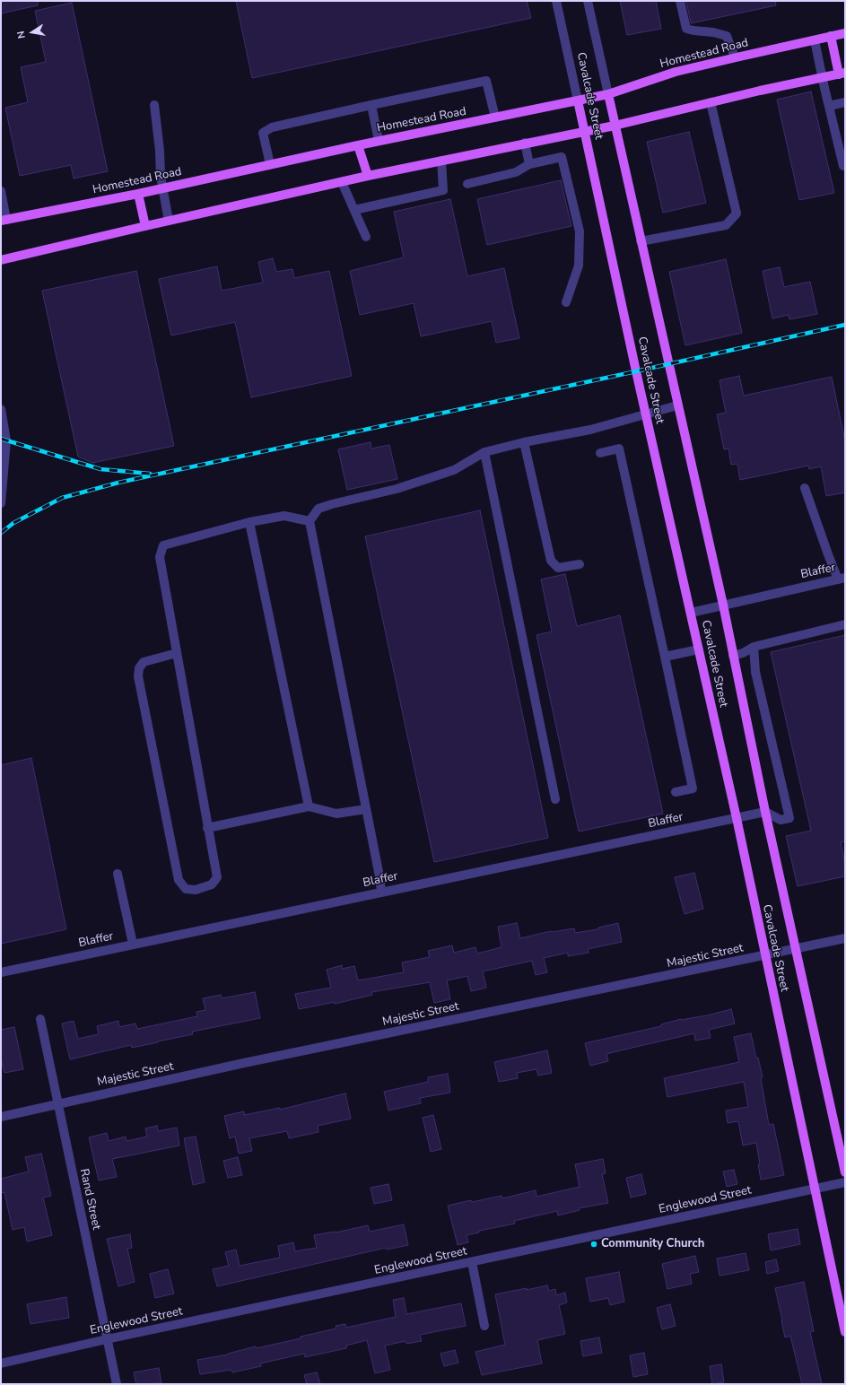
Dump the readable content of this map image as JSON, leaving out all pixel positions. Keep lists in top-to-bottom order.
{
  "streets": {
    "main road": ["Homestead Road", "Cavalcade Street"],
    "street": [
      "Blaffer",
      "Majestic Street",
      "Rand Street",
      "Englewood Street"
    ]
  },
  "crossings": [
    ["Homestead Road", "Cavalcade Street"],
    ["Cavalcade Street", "Blaffer"],
    ["Cavalcade Street", "Majestic Street"],
    ["Cavalcade Street", "Englewood Street"],
    ["Majestic Street", "Rand Street"],
    ["Rand Street", "Englewood Street"]
  ],
  "places": ["Community Church"],
  "north": "left"
}
